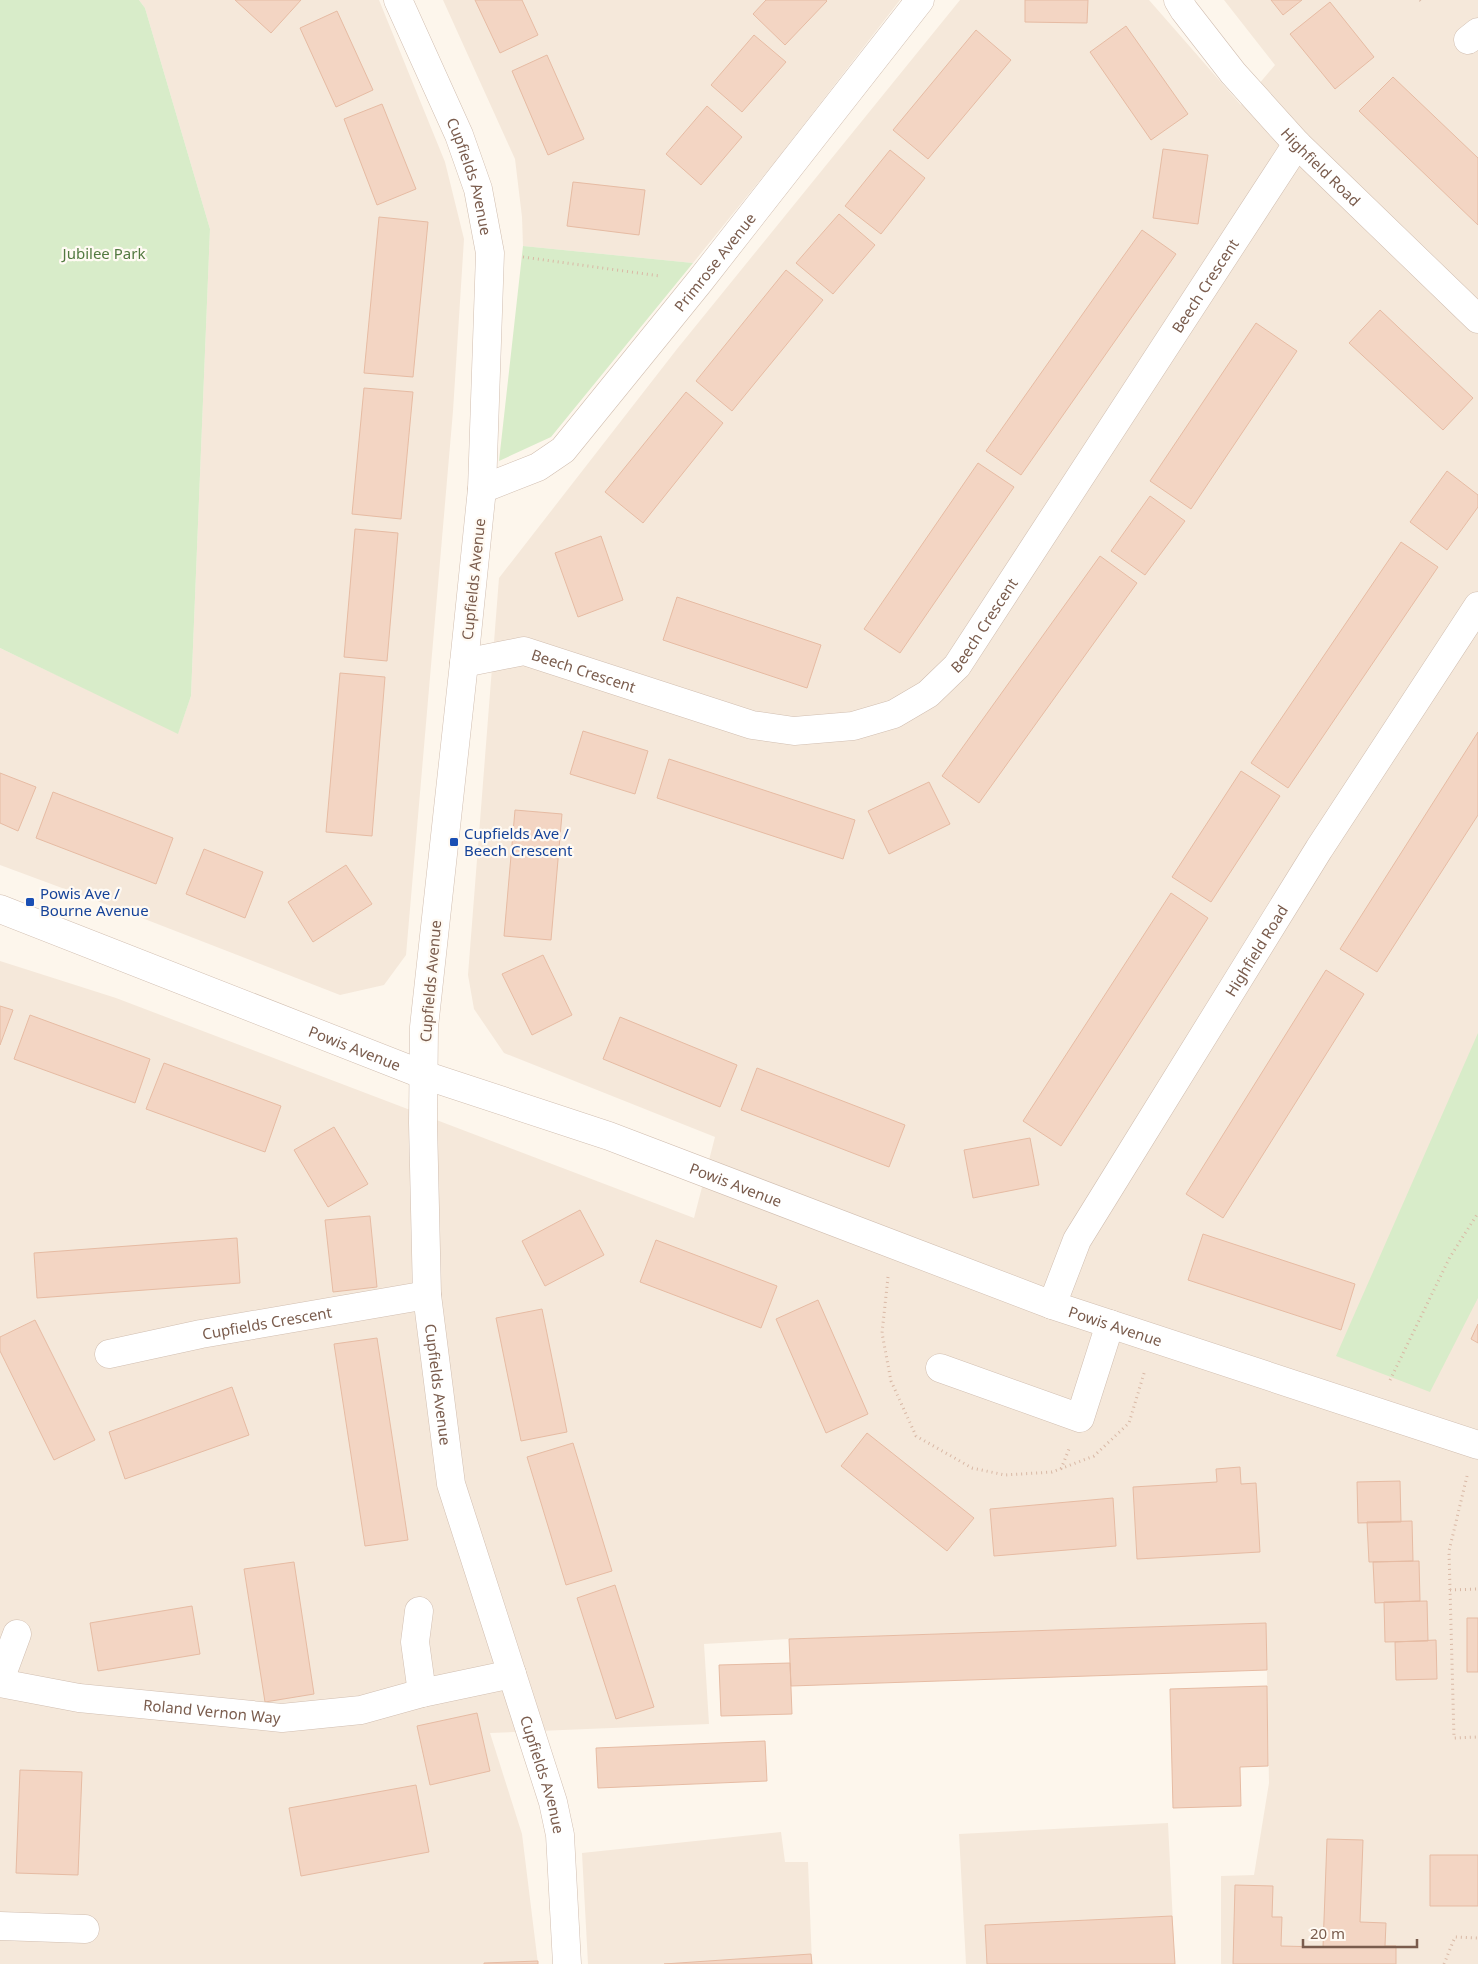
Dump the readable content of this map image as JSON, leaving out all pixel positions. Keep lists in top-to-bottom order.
{
  "streets": {
    "street": [
      "Highfield Road",
      "Cupfields Avenue",
      "Primrose Avenue",
      "Beech Crescent",
      "Powis Avenue",
      "Cupfields Crescent",
      "Roland Vernon Way"
    ]
  },
  "crossings": [
    ["Highfield Road", "Beech Crescent"],
    ["Highfield Road", "Powis Avenue"],
    ["Cupfields Avenue", "Primrose Avenue"],
    ["Cupfields Avenue", "Beech Crescent"],
    ["Cupfields Avenue", "Powis Avenue"],
    ["Cupfields Avenue", "Cupfields Crescent"],
    ["Cupfields Avenue", "Roland Vernon Way"]
  ],
  "parks": ["Jubilee Park"],
  "places": {
    "transit": ["Cupfields Ave / Beech Crescent", "Powis Ave / Bourne Avenue"]
  },
  "scale_bar": "20 m"
}
